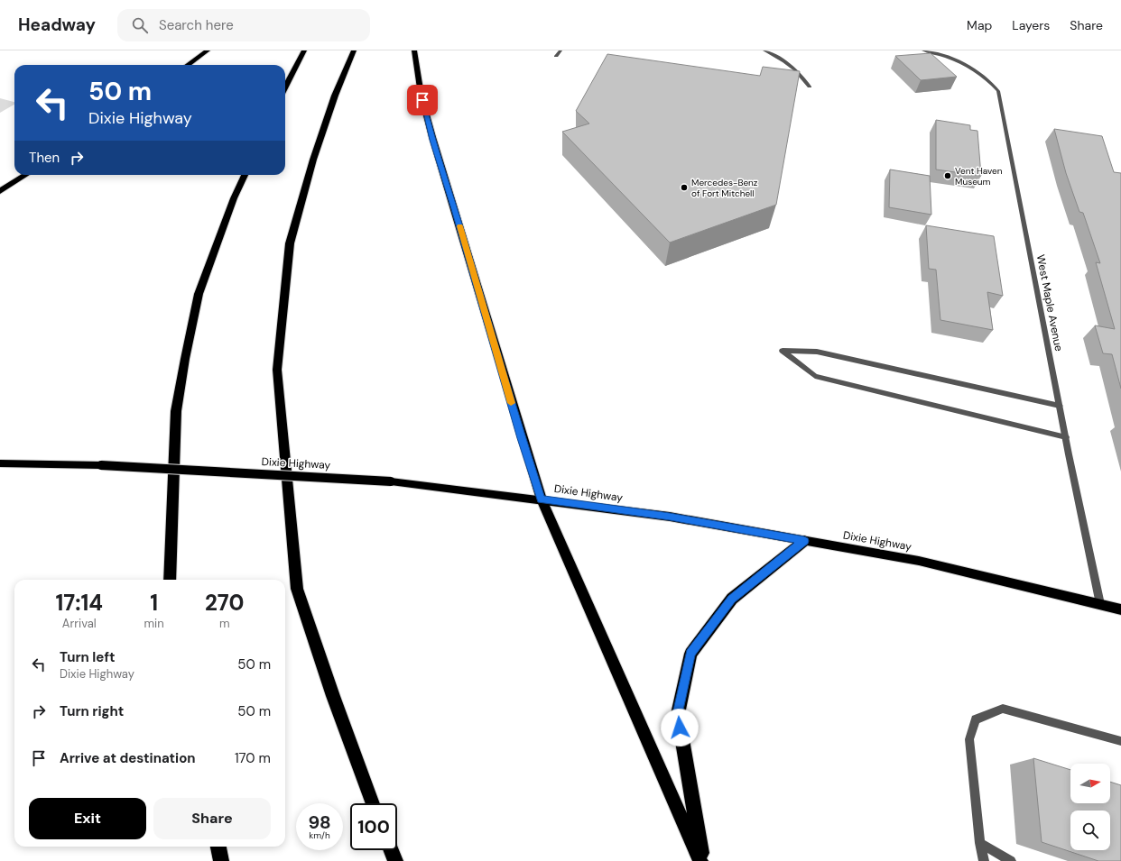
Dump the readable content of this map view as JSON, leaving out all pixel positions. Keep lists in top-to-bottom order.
{
  "streets": {
    "main road": ["Dixie Highway"],
    "street": ["West Maple Avenue"]
  },
  "crossings": [
    ["West Maple Avenue", "Dixie Highway"]
  ],
  "places": ["Vent Haven Museum", "Mercedes-Benz of Fort Mitchell"],
  "north": "right",
  "page": {
    "header": "Headway",
    "search": "Search here",
    "nav": ["Map", "Layers", "Share"],
    "turn": ["50 m", "Dixie Highway"],
    "then": "Then",
    "eta": [
      "17:14",
      "Arrival",
      "1",
      "min",
      "270",
      "m"
    ],
    "list": [
      {
        "name": "Turn left",
        "note": "Dixie Highway",
        "value": "50 m"
      },
      {
        "name": "Turn right",
        "value": "50 m"
      },
      {
        "name": "Arrive at destination",
        "value": "170 m"
      }
    ],
    "buttons": ["Exit", "Share"],
    "speed": "98 km/h",
    "limit": "100"
  }
}
